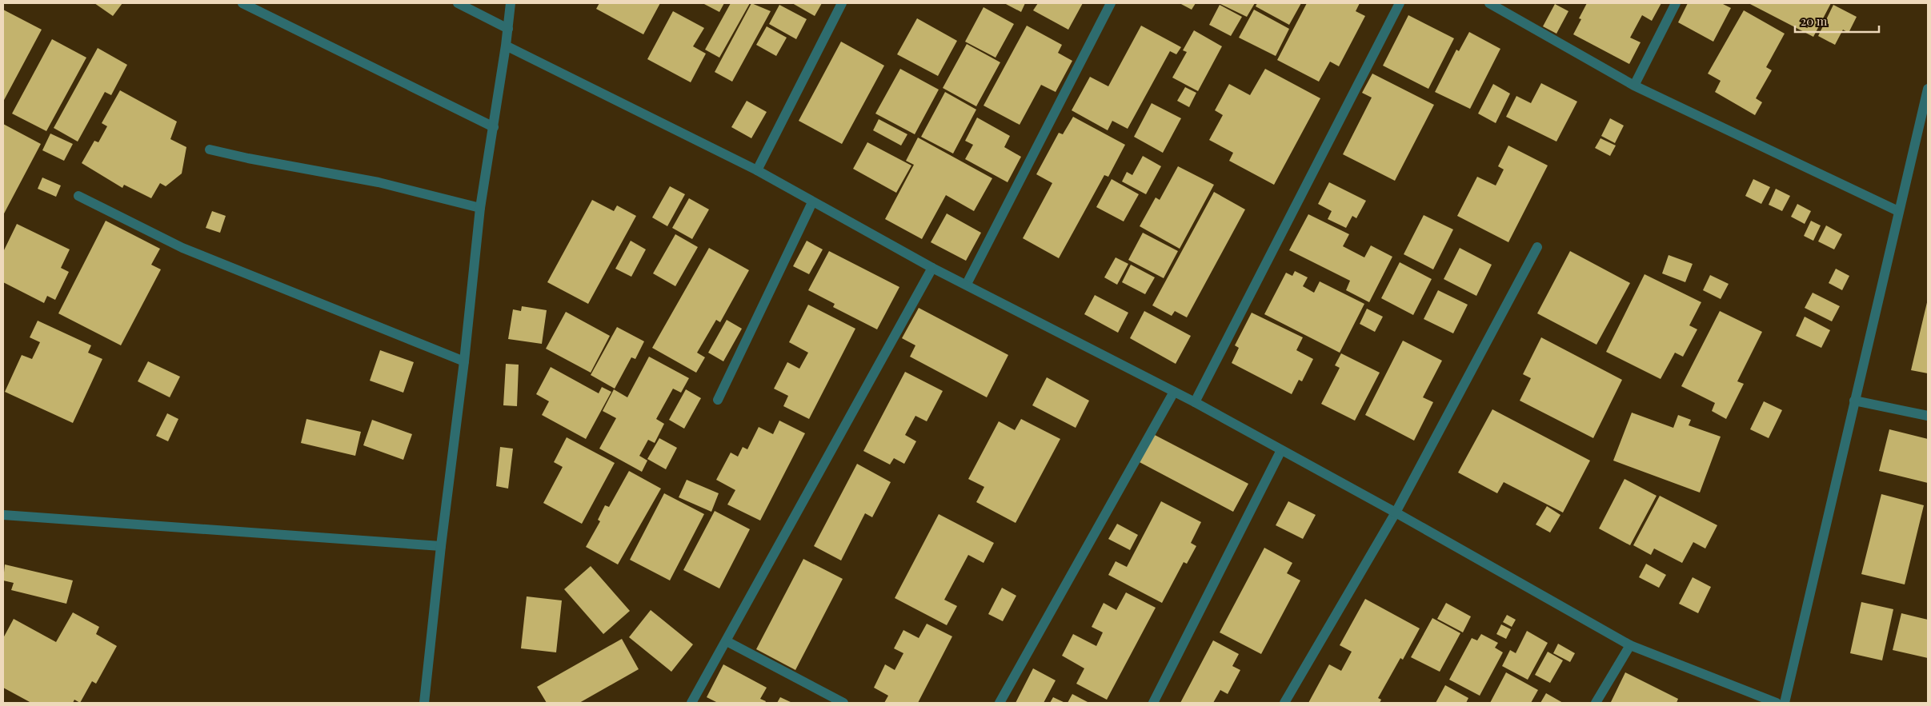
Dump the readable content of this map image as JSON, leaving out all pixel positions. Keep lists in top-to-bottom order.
{
  "scale_bar": "20 m"
}
